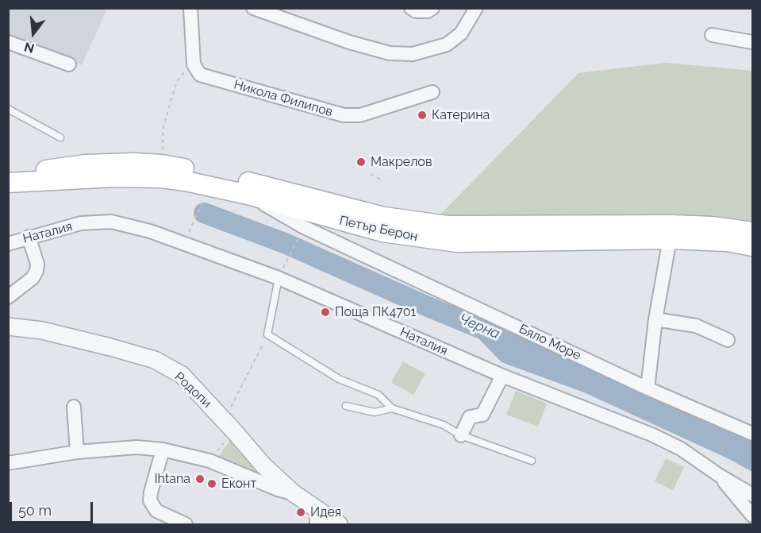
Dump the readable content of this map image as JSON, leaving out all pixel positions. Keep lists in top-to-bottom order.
{
  "streets": {
    "main road": ["Петър Берон"],
    "street": [
      "Никола Филипов",
      "Наталия",
      "Бяло Море",
      "Родопи"
    ]
  },
  "crossings": [
    ["Петър Берон", "Бяло Море"]
  ],
  "water": ["Черна"],
  "places": [
    "Катерина",
    "Макрелов",
    "Поща ПК4701",
    "Ihtana",
    "Еконт",
    "Идея"
  ],
  "scale_bar": "50 m",
  "north": "bottom"
}
